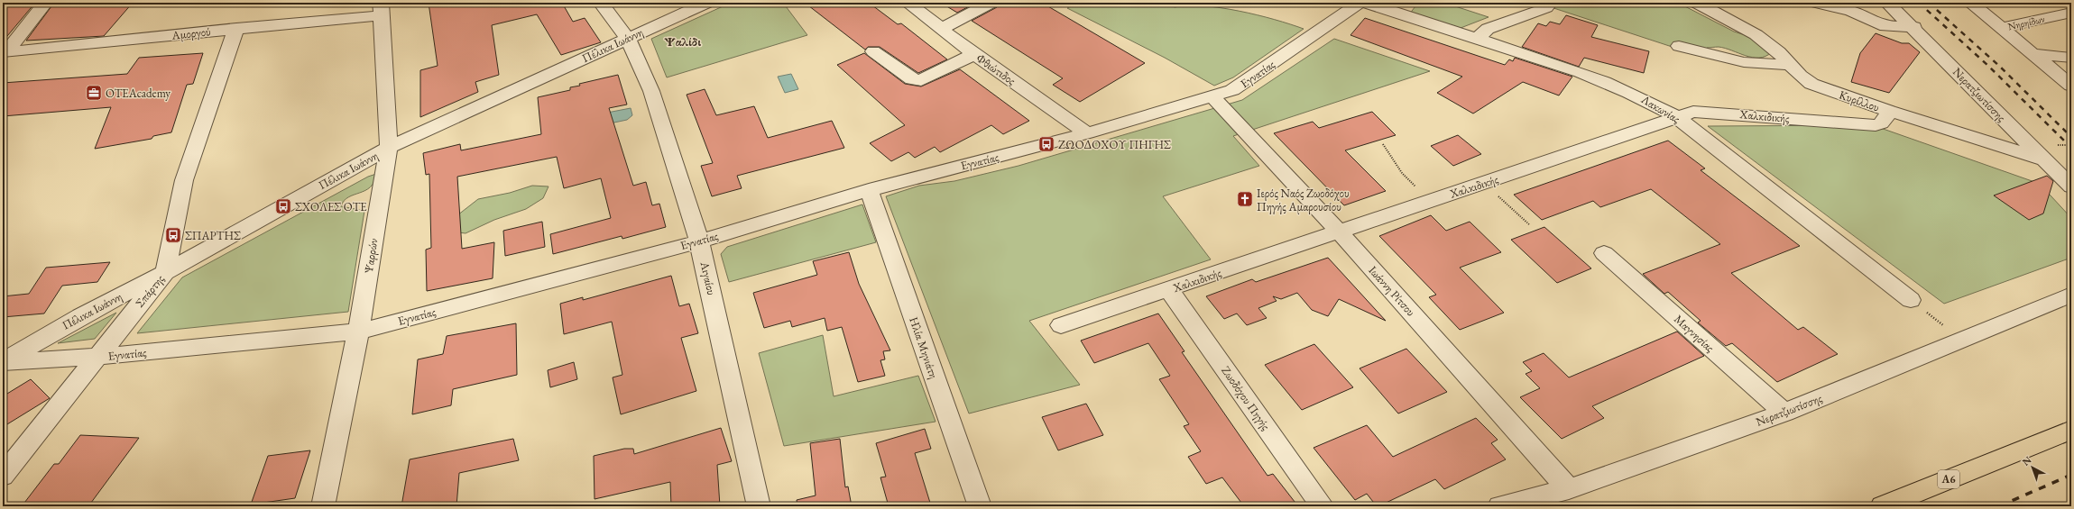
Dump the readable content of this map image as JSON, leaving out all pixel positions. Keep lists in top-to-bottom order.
{
  "streets": {
    "highway": ["Α6"],
    "street": [
      "Νηρηίδων",
      "Αμοργού",
      "Πέλικα Ιωάννη",
      "Φθιώτιδος",
      "Εγνατίας",
      "Νερατζιωτίσσης",
      "Κυρίλλου",
      "Λακωνίας",
      "Χαλκιδικής",
      "Ψαρρών",
      "Αιγαίου",
      "Σπάρτης",
      "Ιωάννη Ρίτσου",
      "Μαγνησίας",
      "Ηλία Μηνιάτη",
      "Ζωοδόχου Πηγής"
    ]
  },
  "crossings": [
    ["Αμοργού", "Ψαρρών"],
    ["Αμοργού", "Σπάρτης"],
    ["Πέλικα Ιωάννη", "Εγνατίας"],
    ["Πέλικα Ιωάννη", "Ψαρρών"],
    ["Πέλικα Ιωάννη", "Αιγαίου"],
    ["Πέλικα Ιωάννη", "Σπάρτης"],
    ["Φθιώτιδος", "Εγνατίας"],
    ["Εγνατίας", "Ψαρρών"],
    ["Εγνατίας", "Αιγαίου"],
    ["Εγνατίας", "Σπάρτης"],
    ["Εγνατίας", "Ιωάννη Ρίτσου"],
    ["Εγνατίας", "Ηλία Μηνιάτη"],
    ["Νερατζιωτίσσης", "Κυρίλλου"],
    ["Νερατζιωτίσσης", "Ιωάννη Ρίτσου"],
    ["Νερατζιωτίσσης", "Μαγνησίας"],
    ["Κυρίλλου", "Χαλκιδικής"],
    ["Λακωνίας", "Χαλκιδικής"],
    ["Χαλκιδικής", "Ιωάννη Ρίτσου"],
    ["Χαλκιδικής", "Ζωοδόχου Πηγής"]
  ],
  "districts": ["Ψαλίδι"],
  "places": {
    "office": ["OTEAcademy"],
    "bus stop": ["ΖΩΟΔΟΧΟΥ ΠΗΓΗΣ", "ΣΧΟΛΕΣ ΟΤΕ", "ΣΠΑΡΤΗΣ"],
    "church": ["Ιερός Ναός Ζωοδόχου Πηγής Αμαρουσίου"]
  },
  "north": "top left"
}
